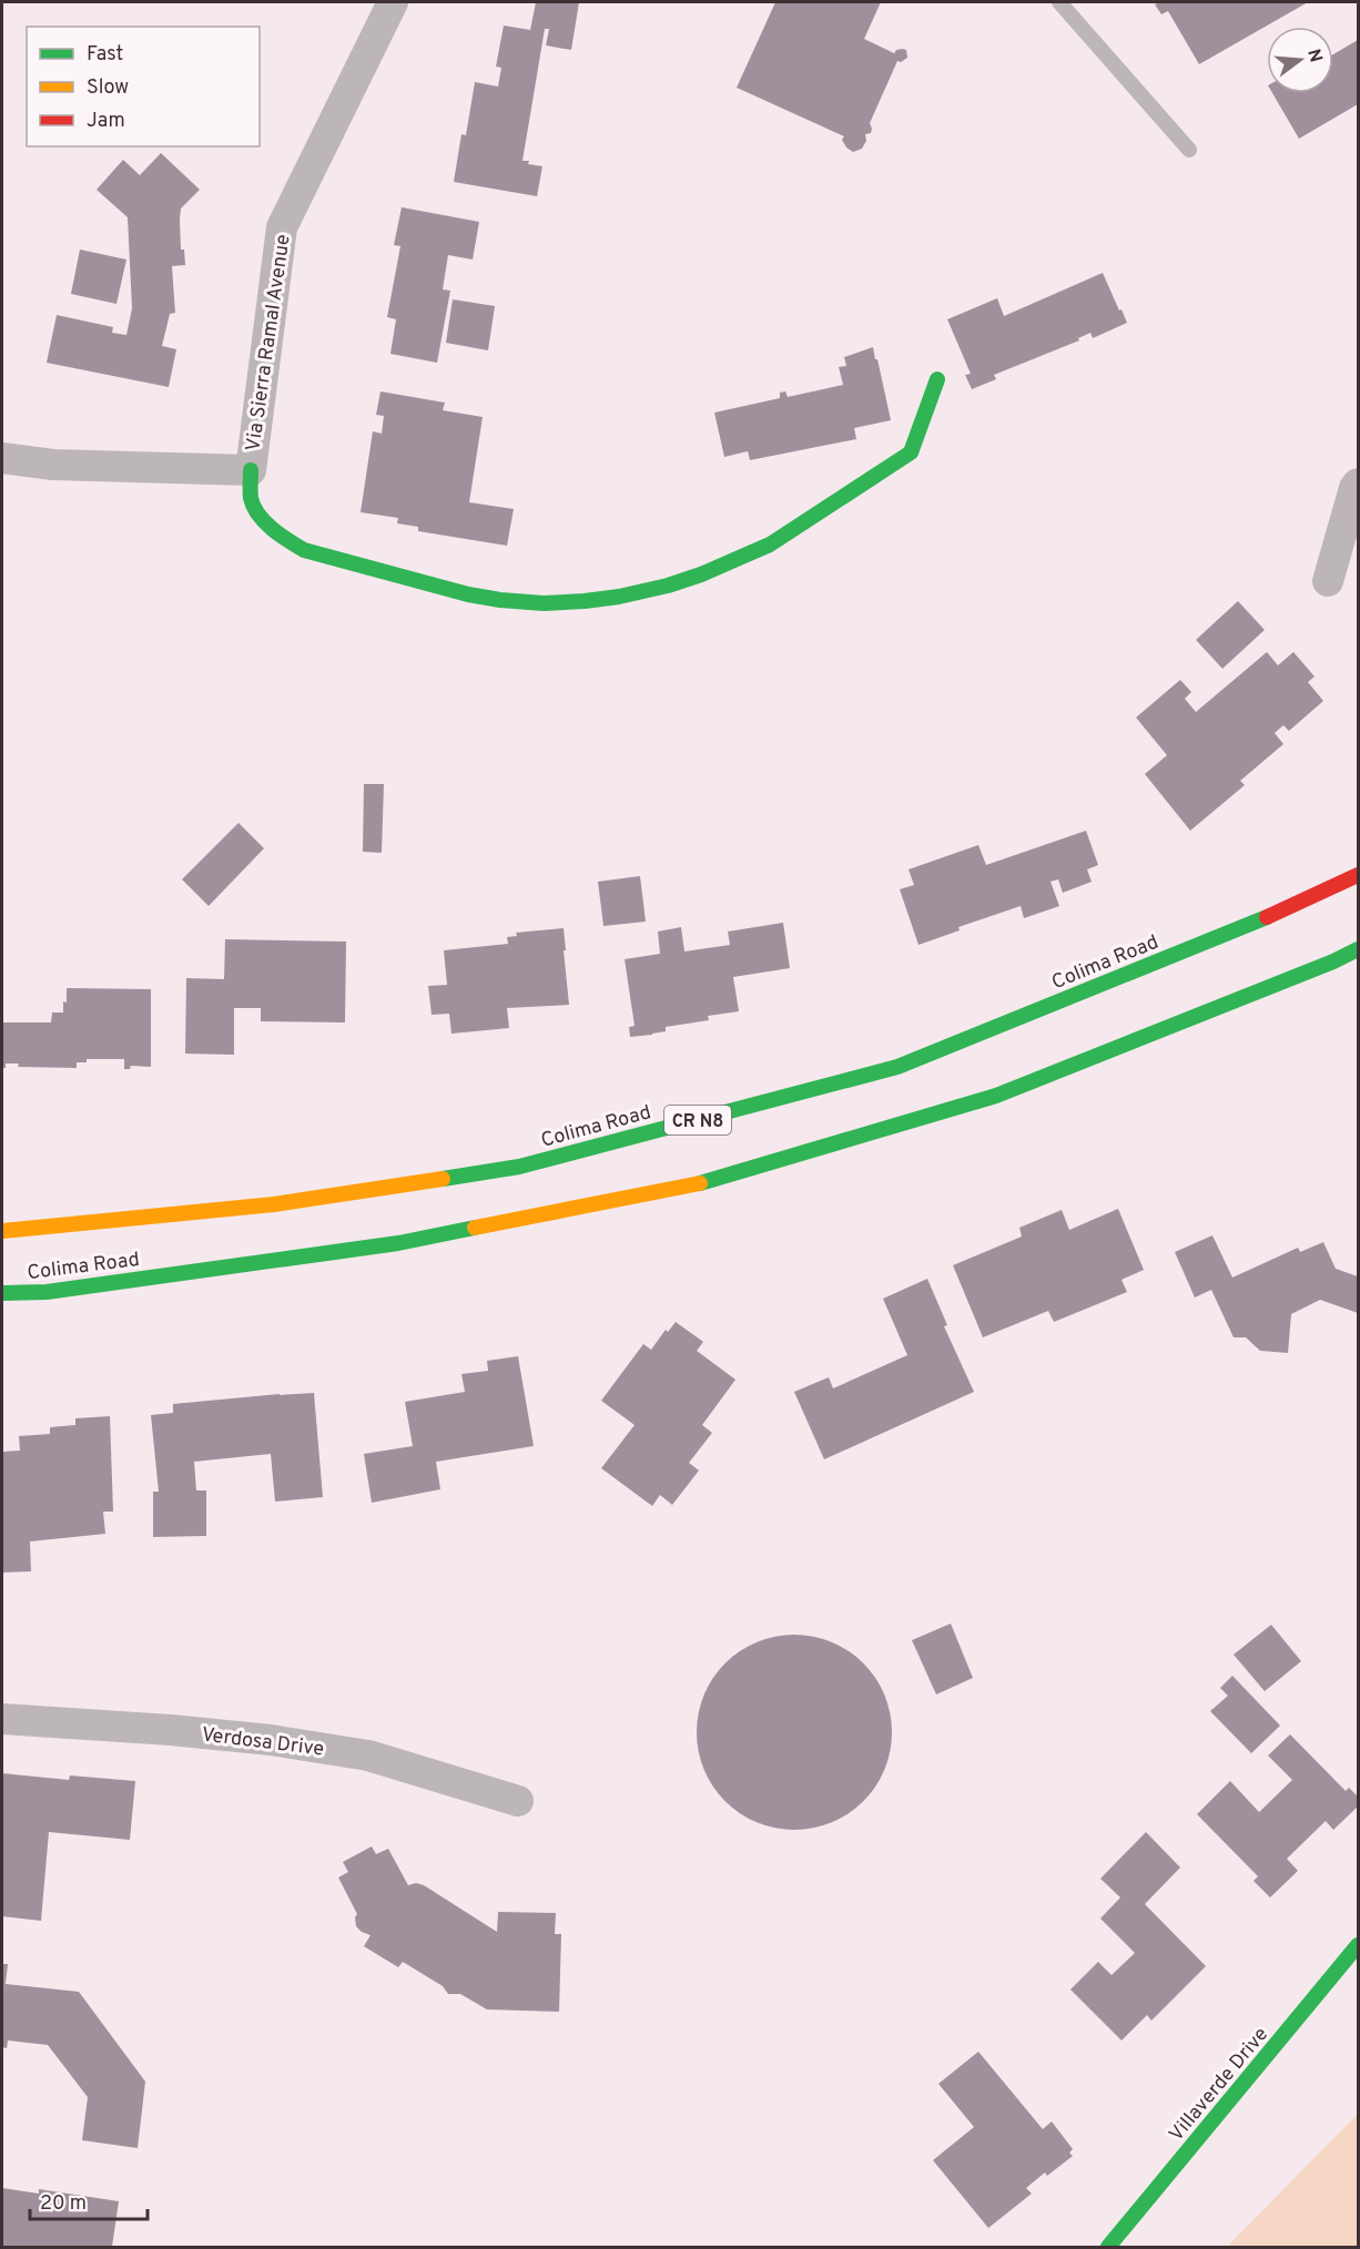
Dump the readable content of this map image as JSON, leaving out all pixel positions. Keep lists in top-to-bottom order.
{
  "streets": {
    "main road": [
      "Via Sierra Ramal Avenue",
      "Colima Road",
      "CR N8",
      "Villaverde Drive"
    ],
    "street": ["Verdosa Drive"]
  },
  "legend": ["Fast", "Slow", "Jam"],
  "scale_bar": "20 m",
  "north": "right"
}
